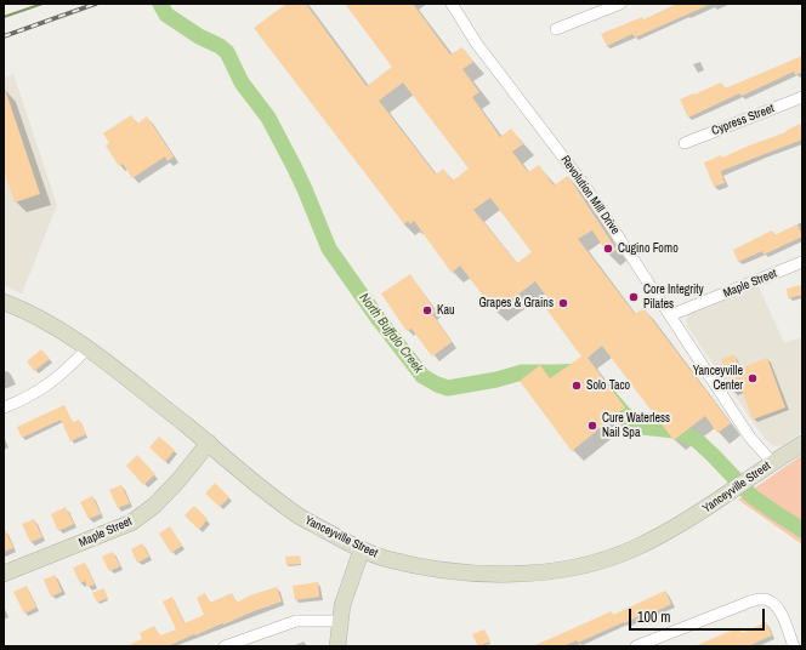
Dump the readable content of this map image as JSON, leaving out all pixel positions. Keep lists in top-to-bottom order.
{
  "streets": {
    "main road": ["Maple Street", "Yanceyville Street"],
    "street": ["Cypress Street", "Revolution Mill Drive"]
  },
  "crossings": [
    ["Revolution Mill Drive", "Maple Street"],
    ["Revolution Mill Drive", "Yanceyville Street"],
    ["Maple Street", "Yanceyville Street"]
  ],
  "water": ["North Buffalo Creek"],
  "places": [
    "Cugino Forno",
    "Core Integrity Pilates",
    "Grapes & Grains",
    "Kau",
    "Yanceyville Center",
    "Solo Taco",
    "Cure Waterless Nail Spa"
  ],
  "scale_bar": "100 m"
}
